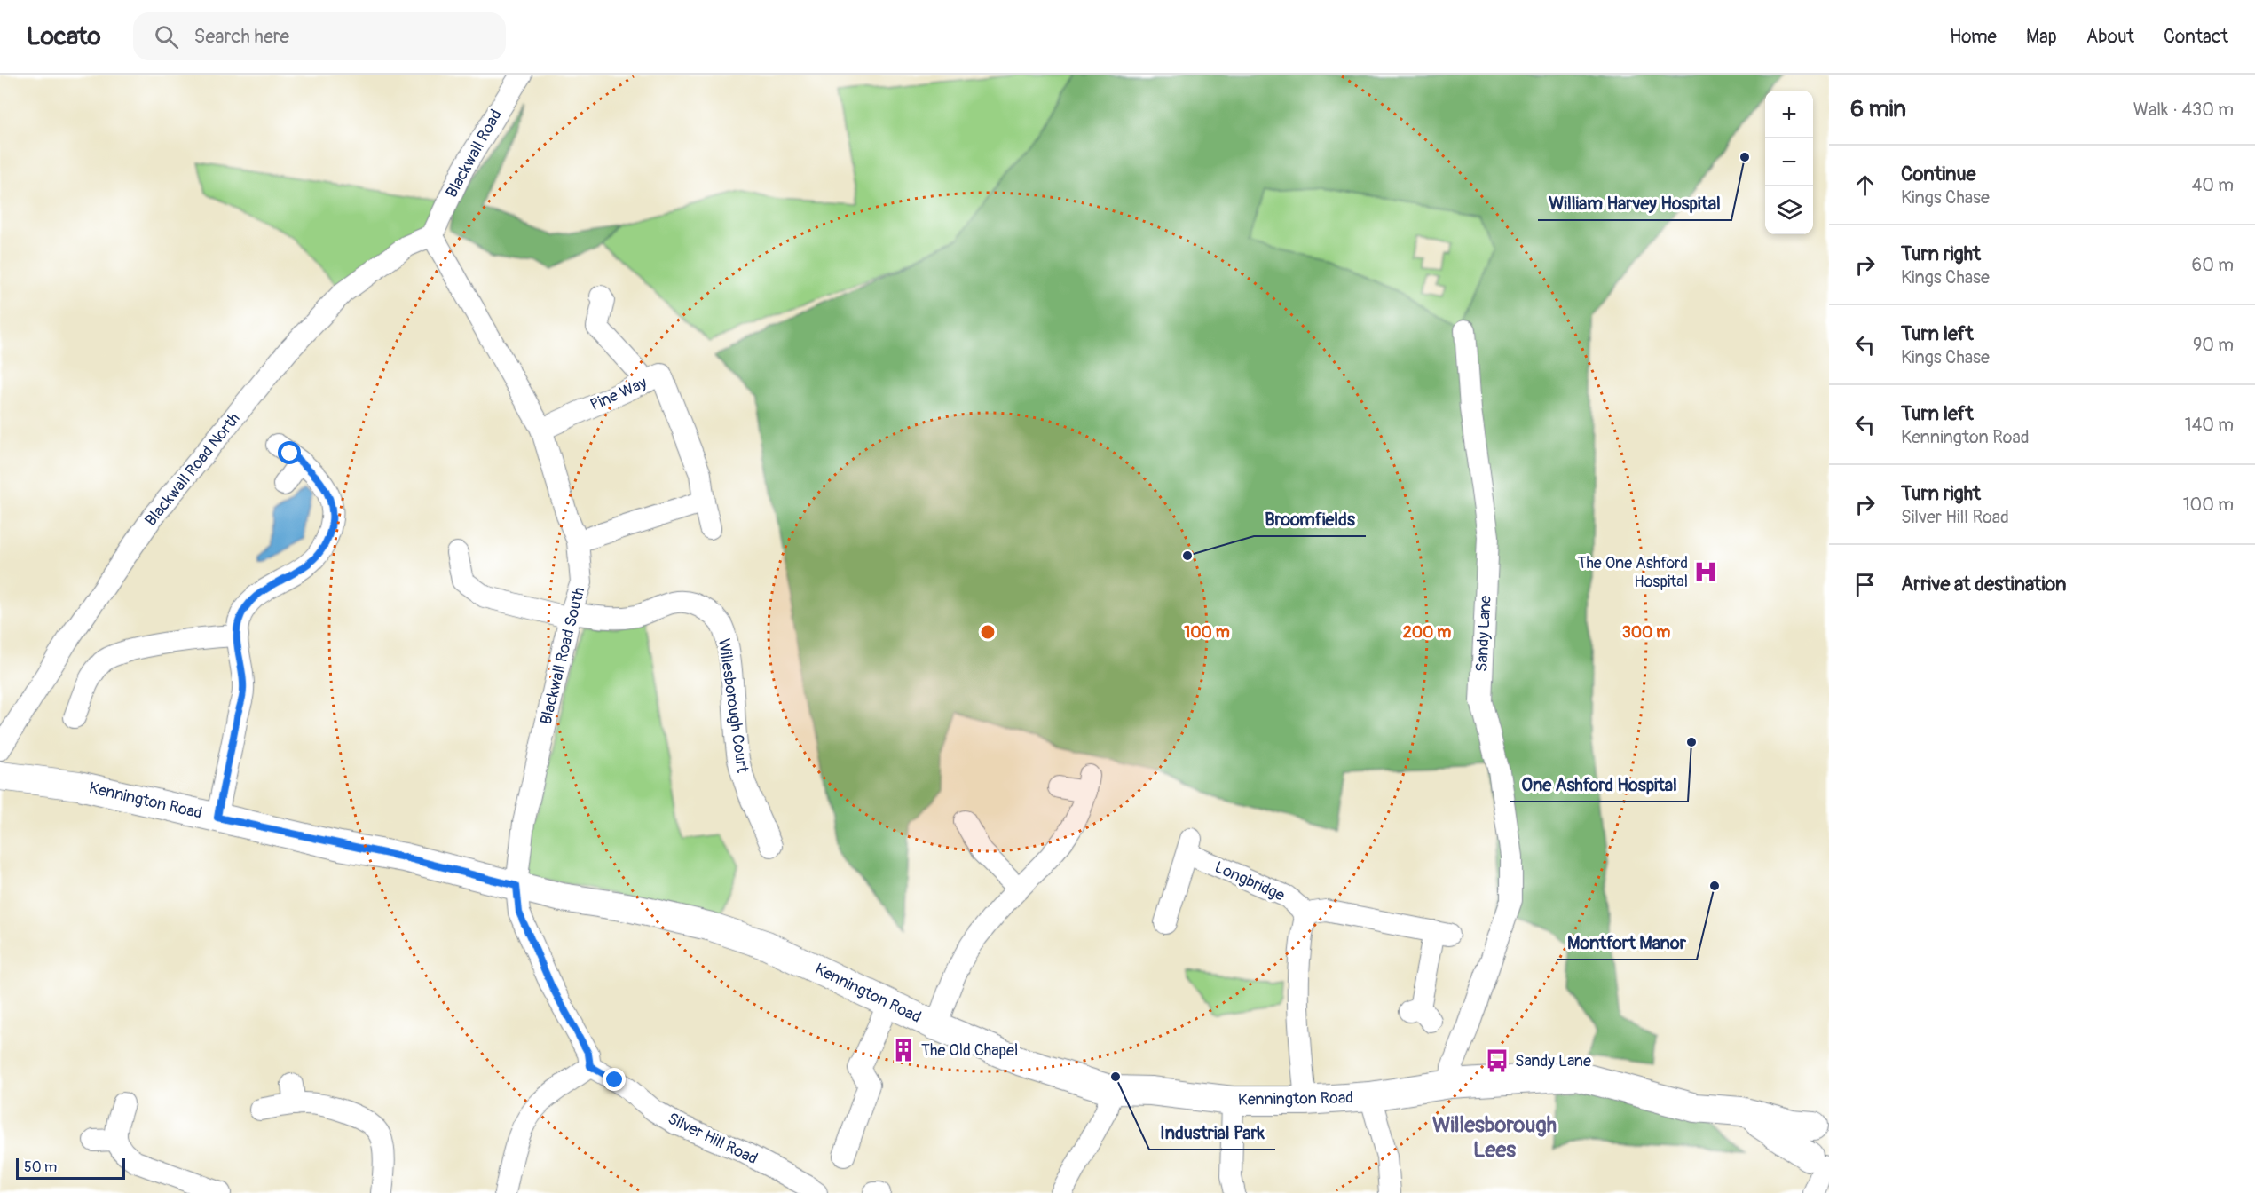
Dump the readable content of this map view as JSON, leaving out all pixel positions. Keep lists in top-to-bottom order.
{
  "streets": {
    "main road": ["Kennington Road"],
    "street": [
      "Blackwall Road",
      "Pine Way",
      "Blackwall Road North",
      "Sandy Lane",
      "Blackwall Road South",
      "Willesborough Court",
      "Longbridge",
      "Silver Hill Road"
    ]
  },
  "crossings": [
    ["Blackwall Road", "Blackwall Road North"],
    ["Blackwall Road", "Blackwall Road South"],
    ["Pine Way", "Blackwall Road South"],
    ["Blackwall Road North", "Blackwall Road South"],
    ["Sandy Lane", "Kennington Road"],
    ["Blackwall Road South", "Willesborough Court"],
    ["Blackwall Road South", "Kennington Road"]
  ],
  "districts": ["Willesborough Lees"],
  "places": {
    "other": [
      "William Harvey Hospital",
      "Broomfields",
      "One Ashford Hospital",
      "Montfort Manor",
      "Industrial Park"
    ],
    "hospital": ["The One Ashford Hospital"],
    "building": ["The Old Chapel"],
    "bus stop": ["Sandy Lane"]
  },
  "scale_bar": "50 m",
  "page": {
    "header": "Locato",
    "search": "Search here",
    "nav": [
      "Home",
      "Map",
      "About",
      "Contact"
    ],
    "heading": ["6 min", "Walk · 430 m"],
    "map_buttons": ["+", "−"],
    "list": [
      ["Continue", "Kings Chase", "40 m"],
      ["Turn right", "Kings Chase", "60 m"],
      ["Turn left", "Kings Chase", "90 m"],
      ["Turn left", "Kennington Road", "140 m"],
      ["Turn right", "Silver Hill Road", "100 m"],
      "Arrive at destination"
    ],
    "scale": "50 m"
  },
  "rings": ["100 m", "200 m", "300 m"]
}
